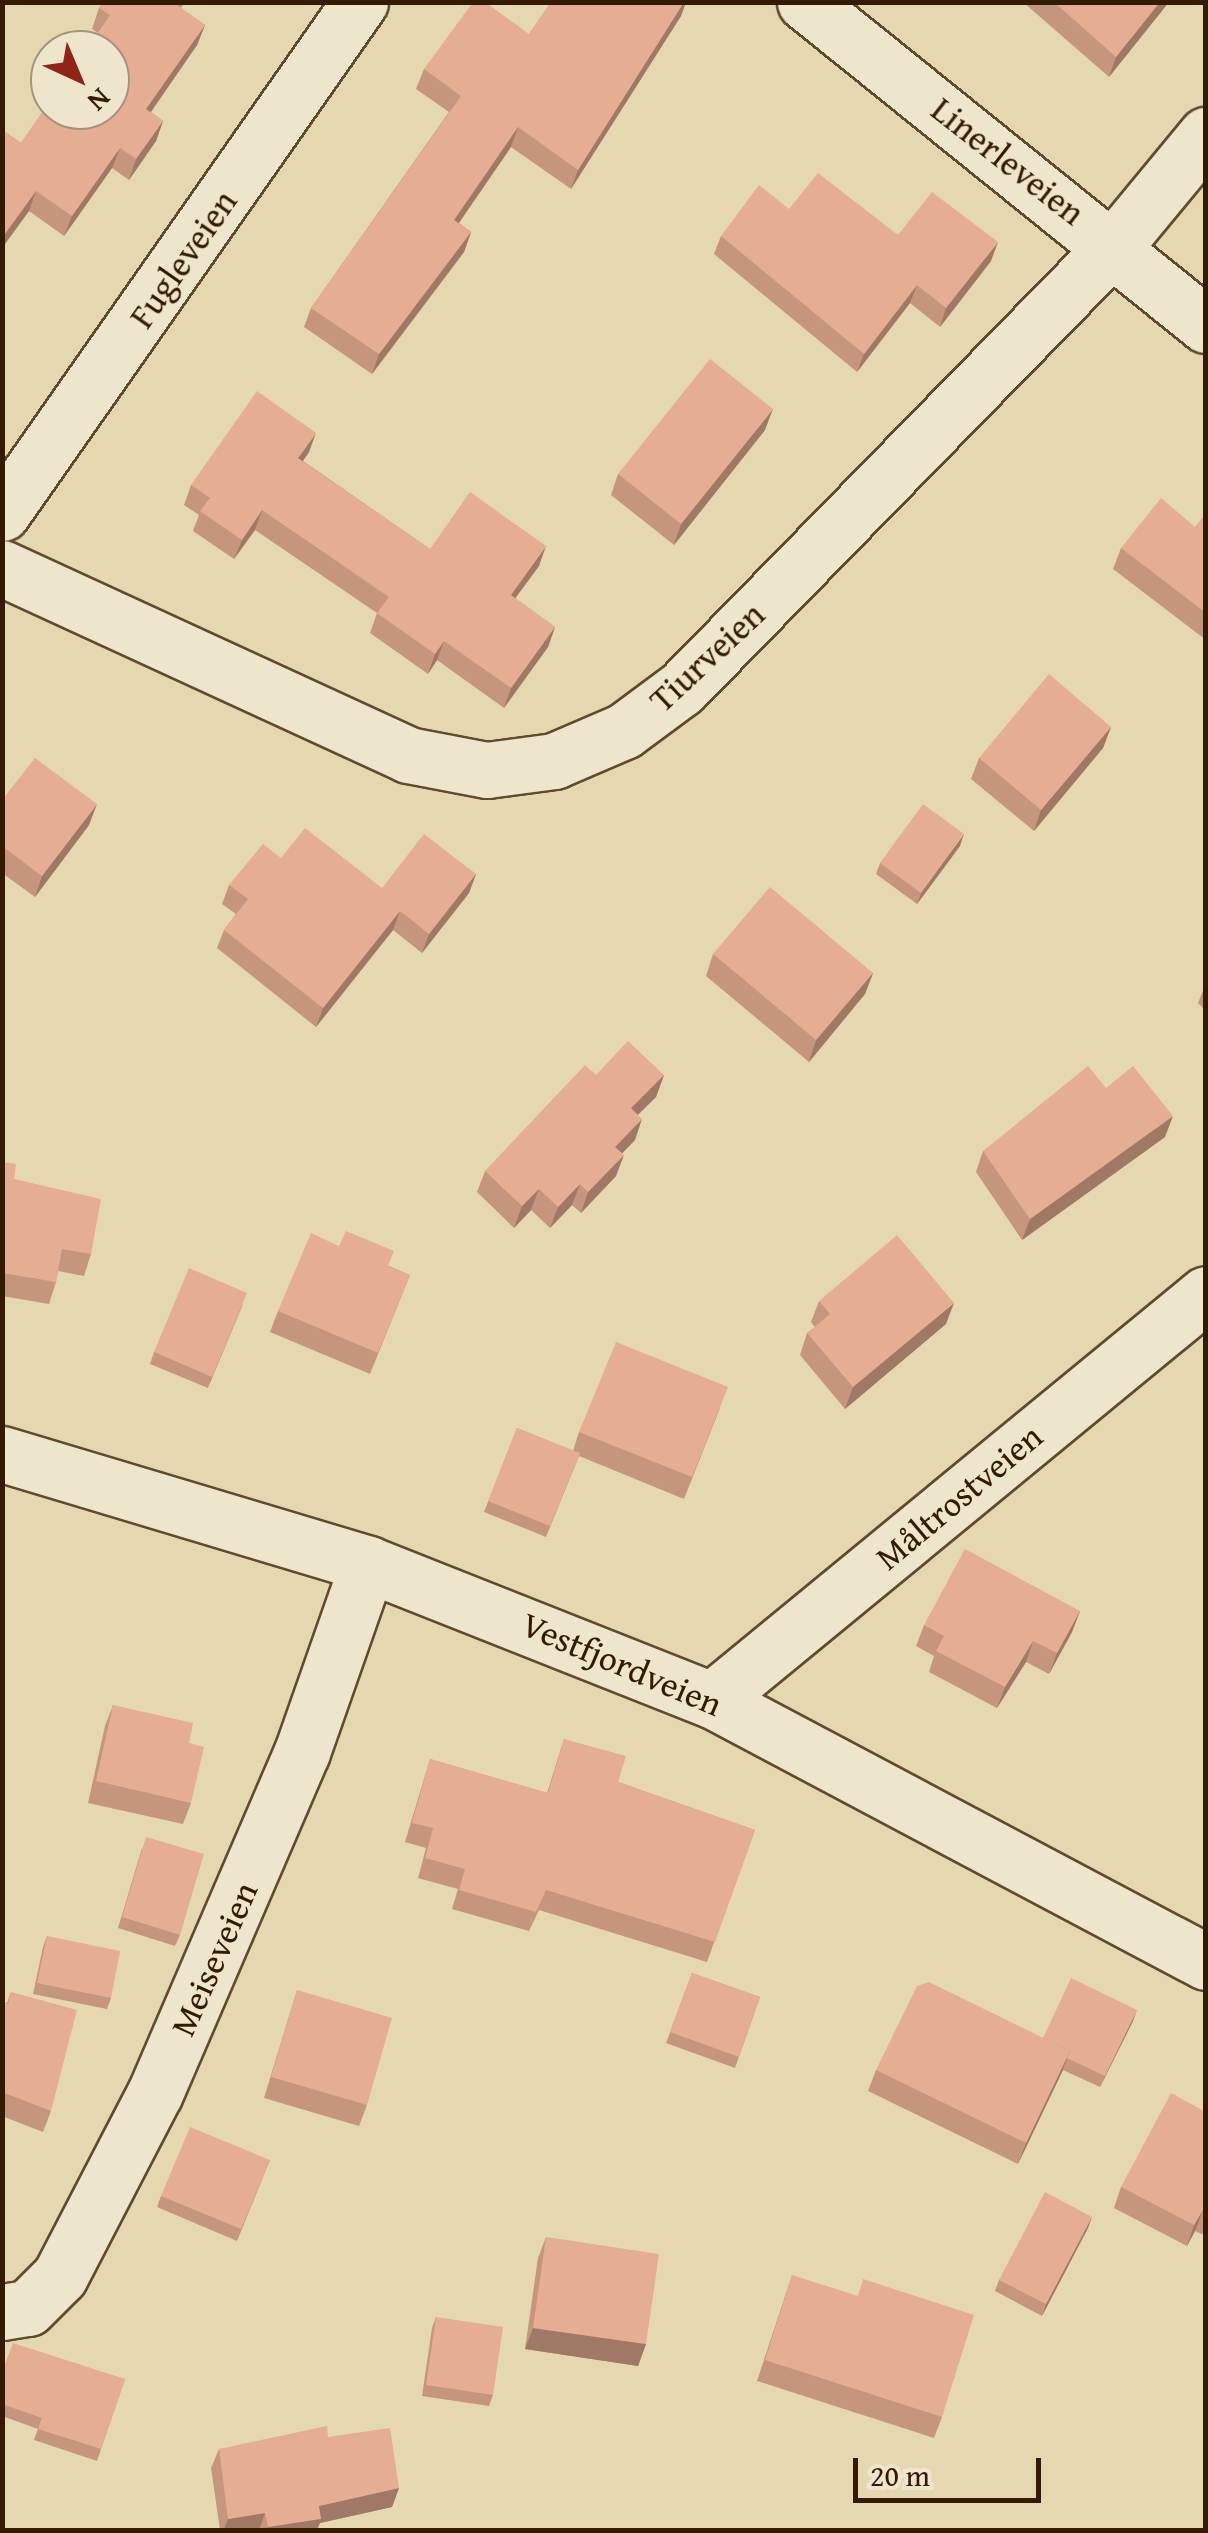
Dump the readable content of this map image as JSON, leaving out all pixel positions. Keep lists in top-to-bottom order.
{
  "streets": {
    "street": [
      "Linerleveien",
      "Fugleveien",
      "Tiurveien",
      "Måltrostveien",
      "Vestfjordveien",
      "Meiseveien"
    ]
  },
  "crossings": [
    ["Linerleveien", "Tiurveien"],
    ["Måltrostveien", "Vestfjordveien"],
    ["Vestfjordveien", "Meiseveien"]
  ],
  "scale_bar": "20 m",
  "north": "bottom right"
}
